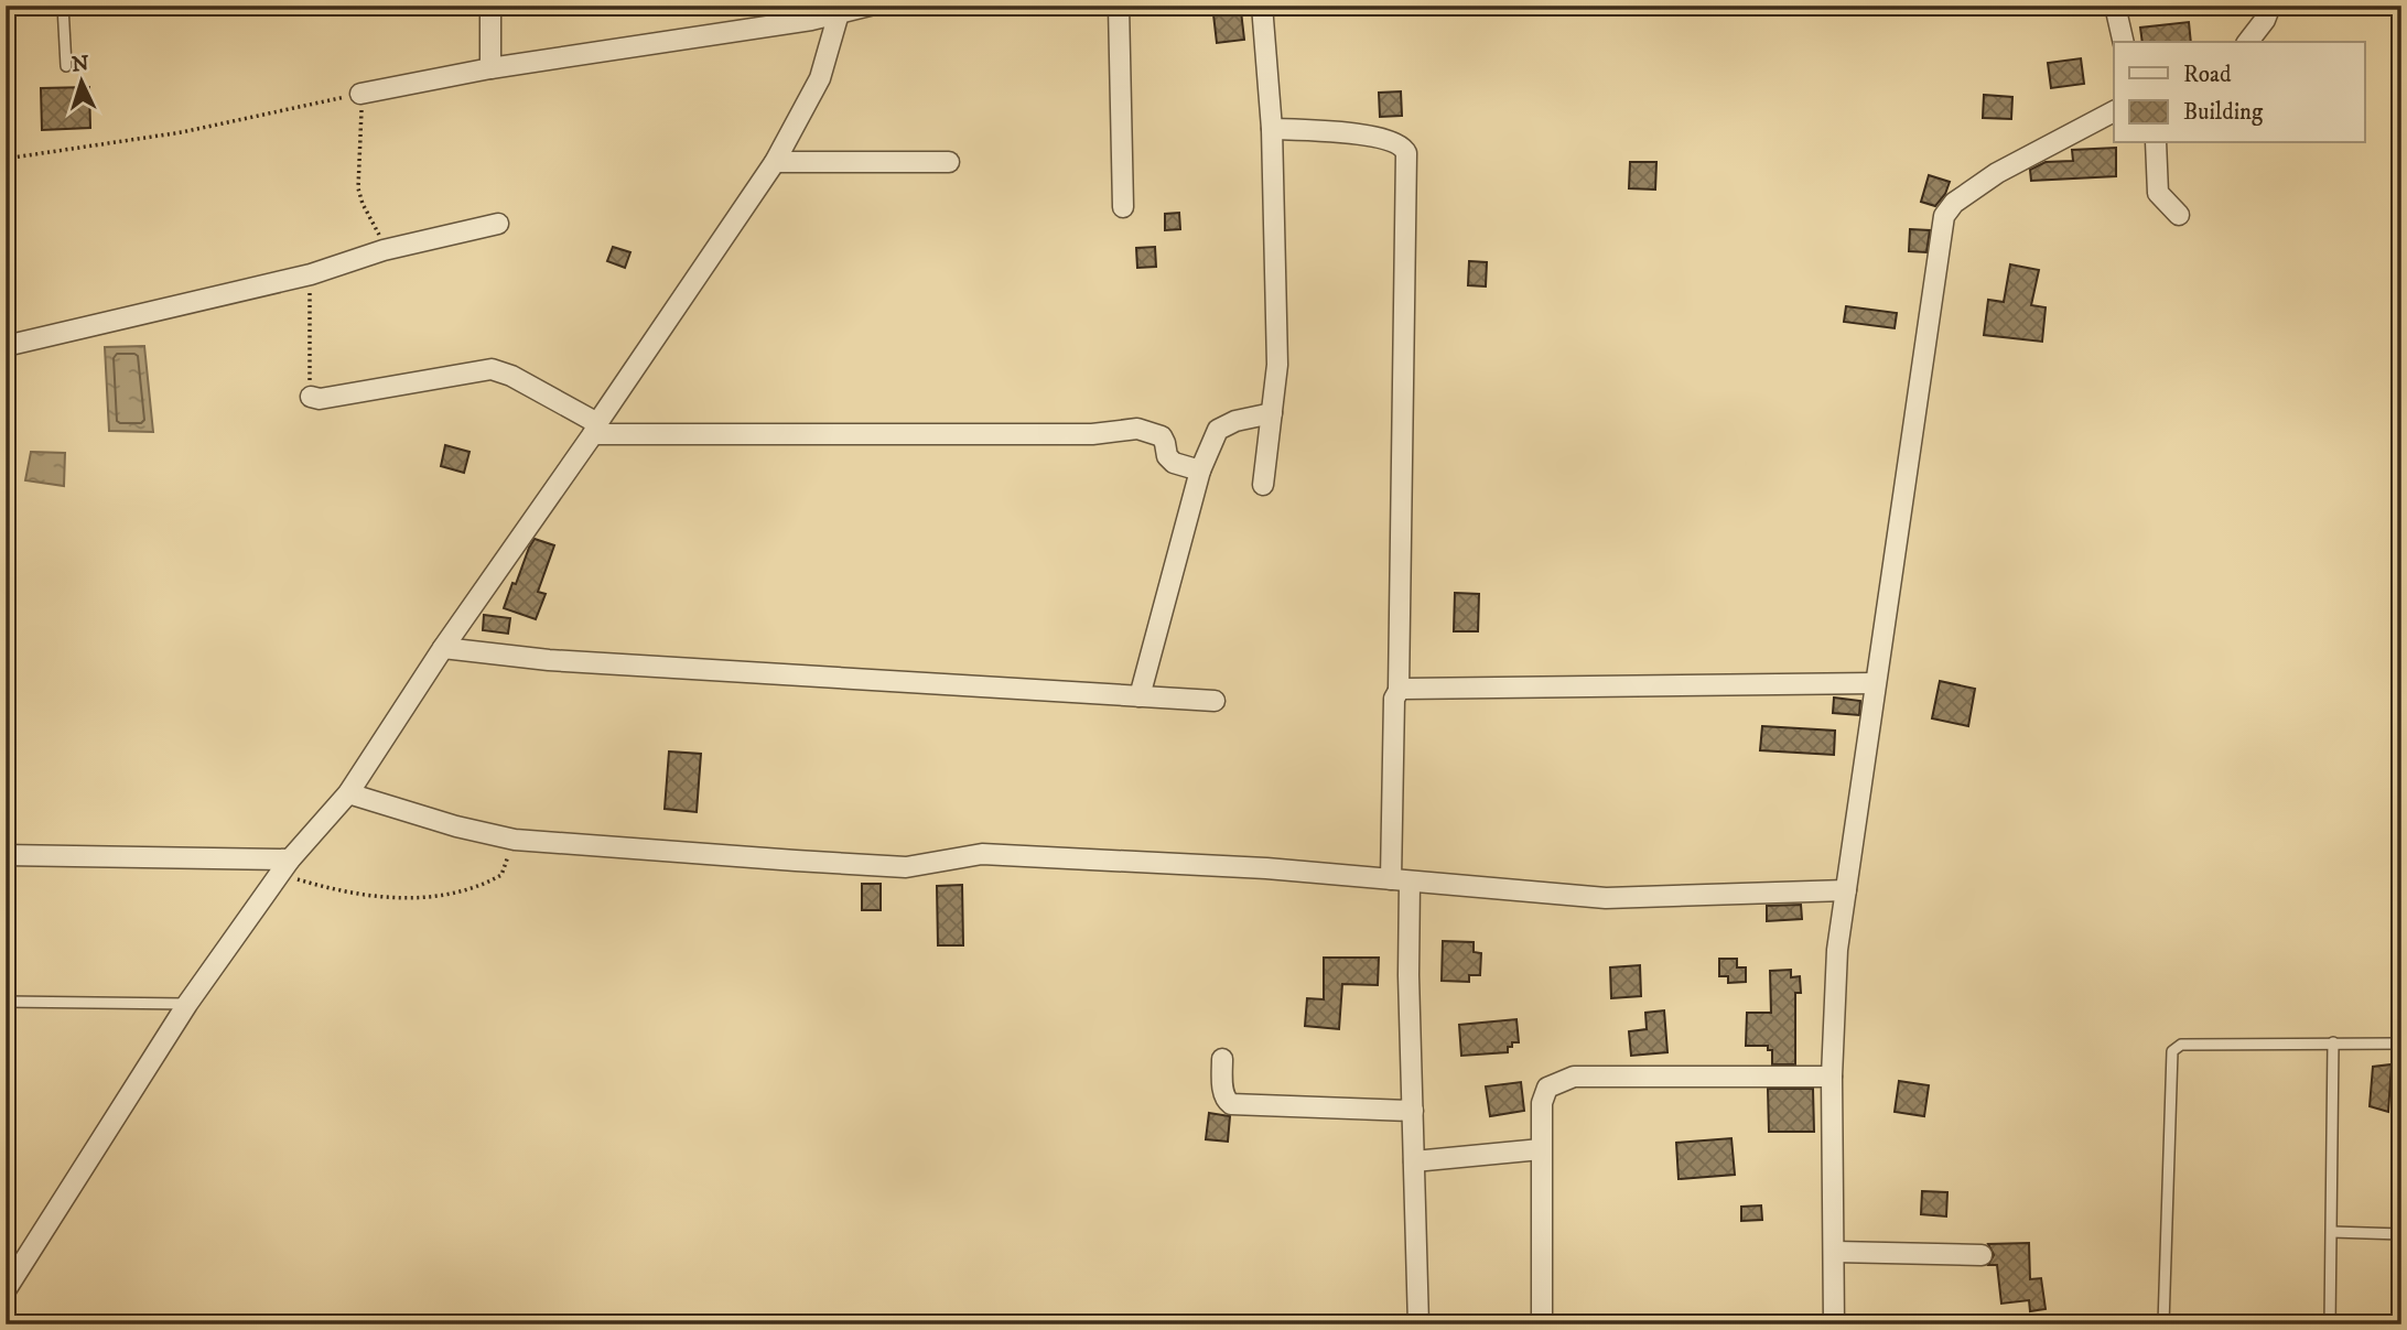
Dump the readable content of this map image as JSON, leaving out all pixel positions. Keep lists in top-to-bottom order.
{
  "legend": ["Road", "Building"],
  "north": "top"
}
